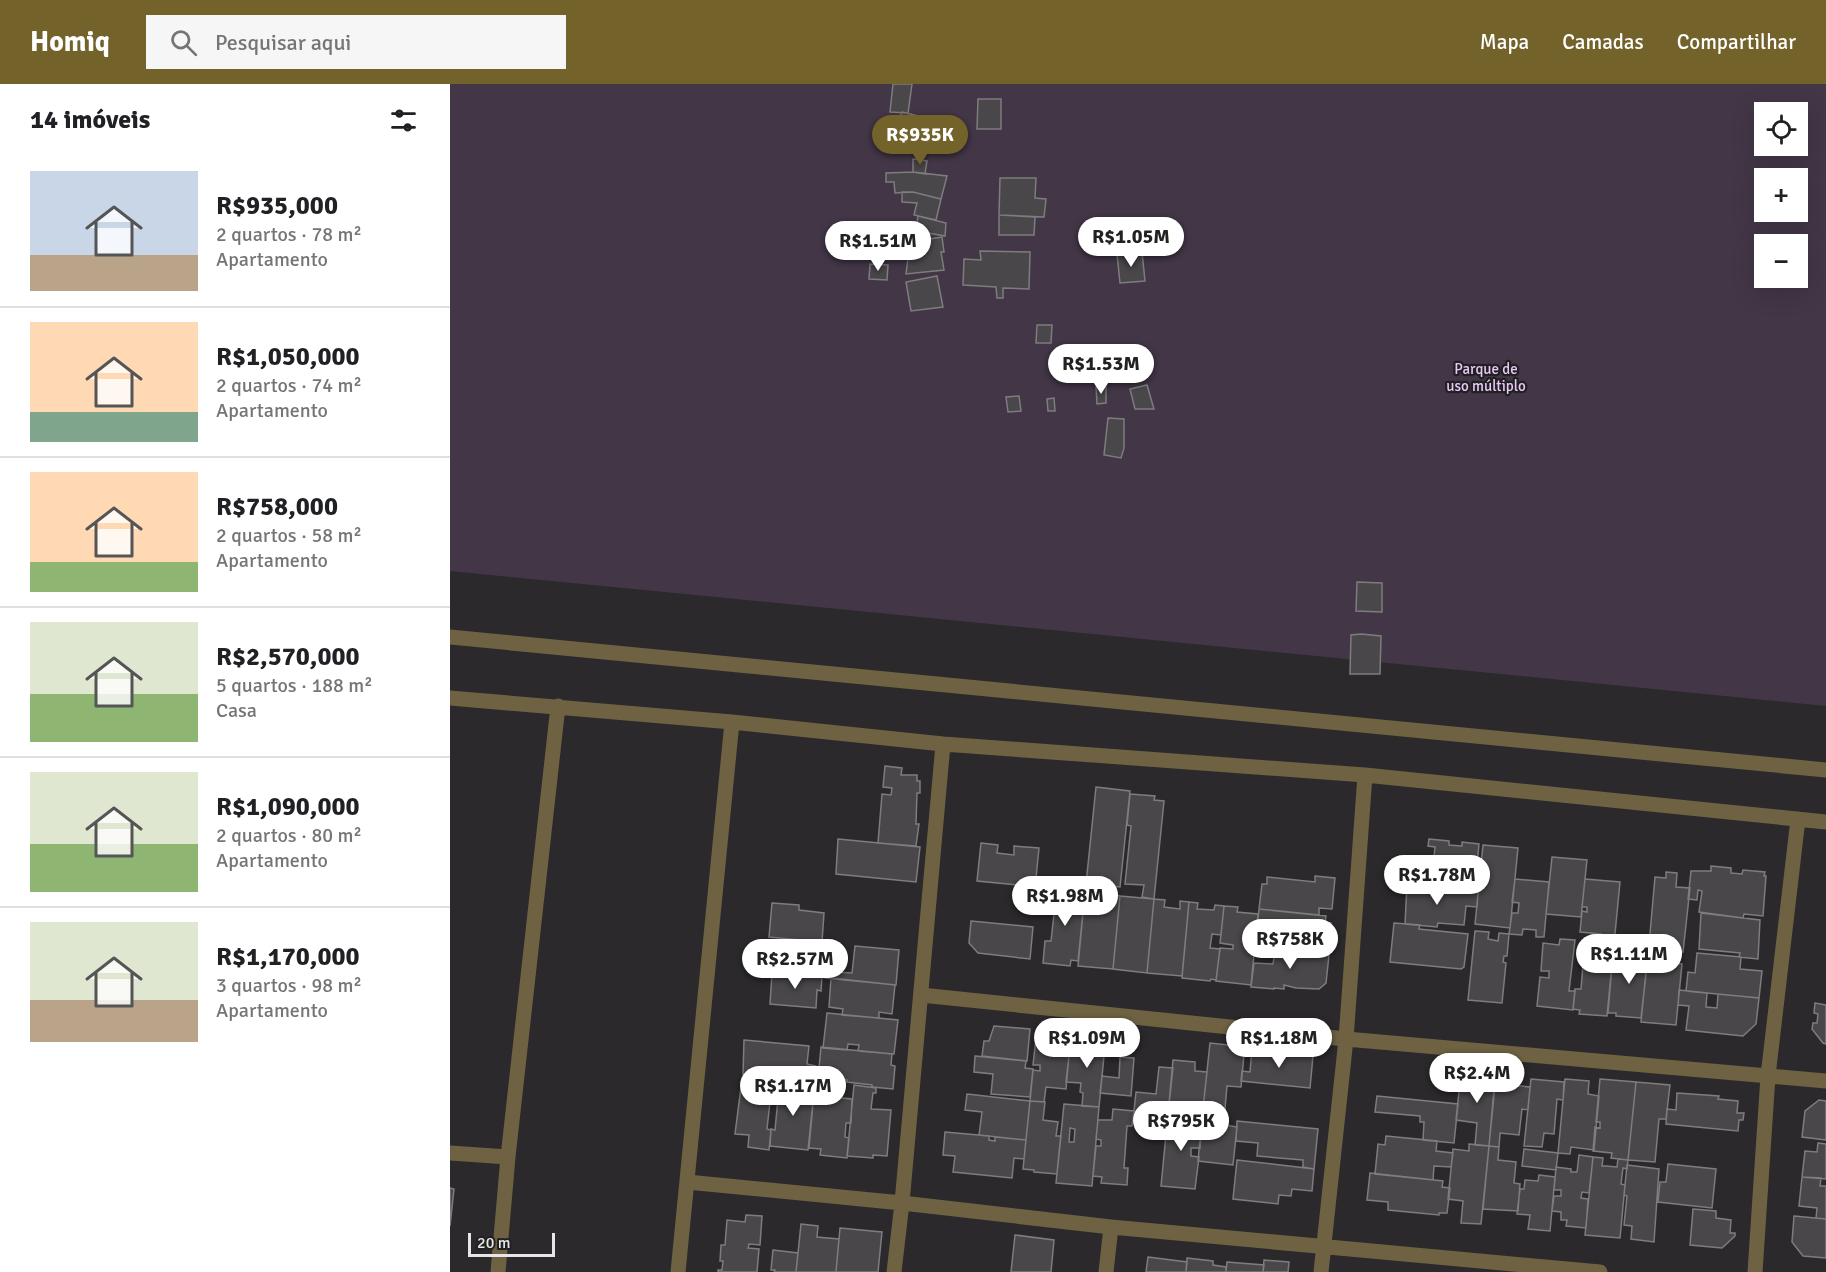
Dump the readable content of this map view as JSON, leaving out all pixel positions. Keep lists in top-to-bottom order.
{
  "parks": ["Parque de uso múltiplo"],
  "scale_bar": "20 m",
  "page": {
    "header": "Homiq",
    "search": "Pesquisar aqui",
    "nav": ["Mapa", "Camadas", "Compartilhar"],
    "heading": "14 imóveis",
    "map_buttons": ["+", "−"],
    "price": [
      "R$935K",
      "R$1.05M",
      "R$1.51M",
      "R$1.53M",
      "R$1.78M",
      "R$1.98M",
      "R$758K",
      "R$1.11M",
      "R$2.57M",
      "R$1.09M",
      "R$1.18M",
      "R$2.4M",
      "R$1.17M",
      "R$795K"
    ],
    "list": [
      {
        "name": "R$935,000",
        "note": "2 quartos · 78 m² · Apartamento"
      },
      {
        "name": "R$1,050,000",
        "note": "2 quartos · 74 m² · Apartamento"
      },
      {
        "name": "R$758,000",
        "note": "2 quartos · 58 m² · Apartamento"
      },
      {
        "name": "R$2,570,000",
        "note": "5 quartos · 188 m² · Casa"
      },
      {
        "name": "R$1,090,000",
        "note": "2 quartos · 80 m² · Apartamento"
      },
      {
        "name": "R$1,170,000",
        "note": "3 quartos · 98 m² · Apartamento"
      }
    ],
    "scale": "20 m"
  }
}
